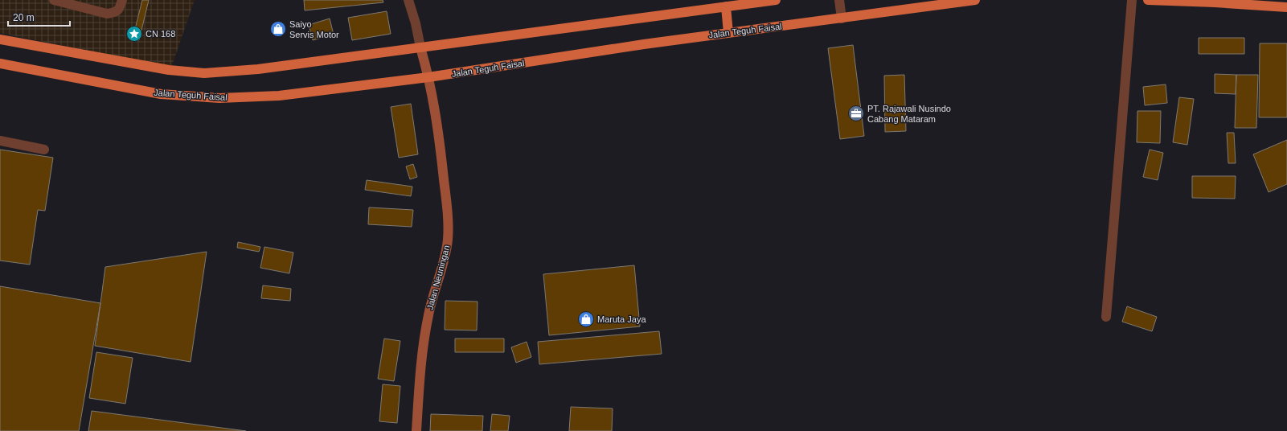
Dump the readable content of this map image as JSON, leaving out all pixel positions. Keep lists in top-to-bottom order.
{
  "streets": {
    "highway": ["Jalan Teguh Faisal"],
    "main road": ["Jalan Neuningan"]
  },
  "crossings": [
    ["Jalan Teguh Faisal", "Jalan Neuningan"]
  ],
  "places": {
    "shop": ["Saiyo Servis Motor", "Maruta Jaya"],
    "place": ["CN 168"],
    "office": ["PT. Rajawali Nusindo Cabang Mataram"]
  },
  "scale_bar": "20 m"
}
